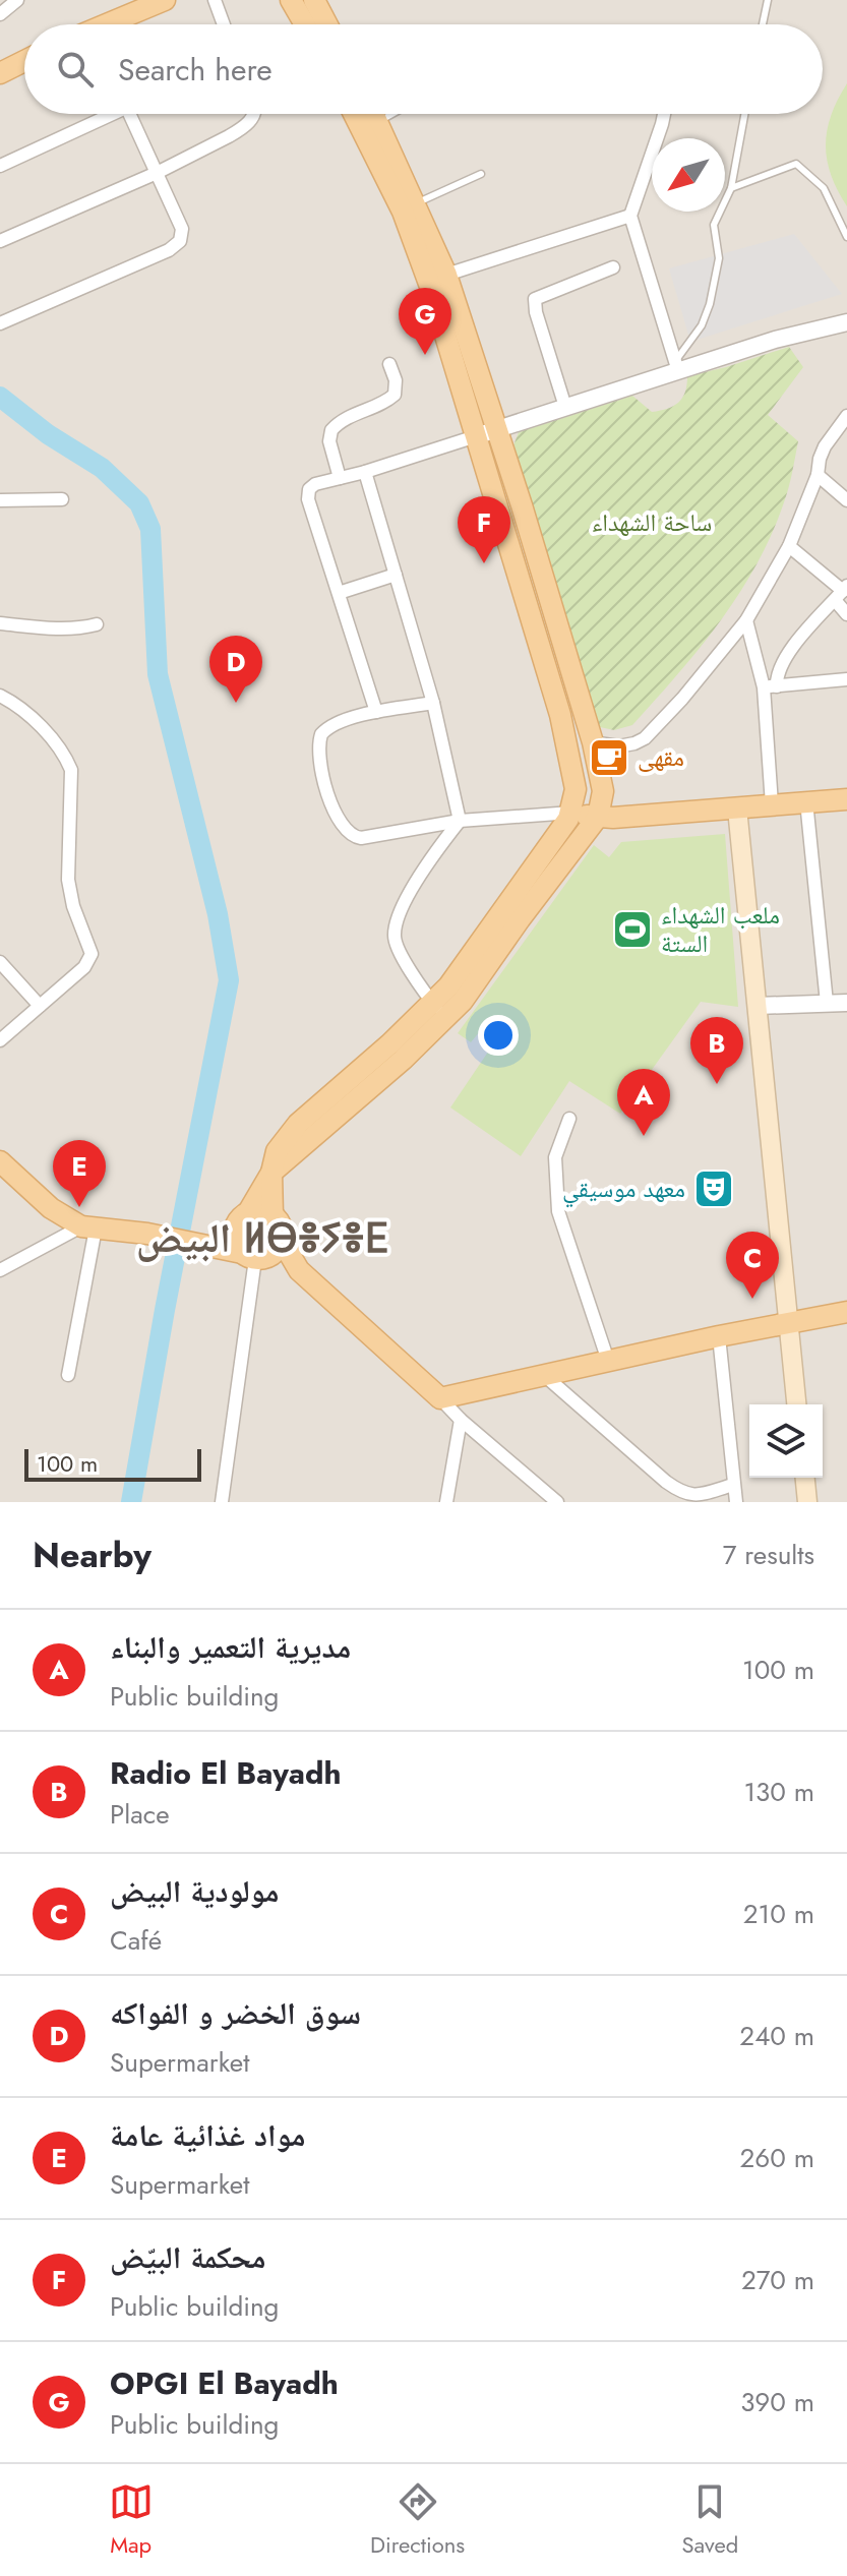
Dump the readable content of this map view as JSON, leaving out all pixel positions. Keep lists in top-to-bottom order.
{
  "districts": ["البيض ⵍⴱⴻⵢⴻⴹ"],
  "parks": ["ساحة الشهداء"],
  "places": {
    "cafe": ["مقهى"],
    "sports": ["ملعب الشهداء الستة"],
    "theatre": ["معهد موسيقي"]
  },
  "scale_bar": "100 m",
  "north": "bottom left",
  "page": {
    "search": "Search here",
    "pins": [
      "G",
      "F",
      "D",
      "B",
      "A",
      "E",
      "C"
    ],
    "scale": "100 m",
    "heading": ["Nearby", "7 results"],
    "list": [
      {
        "mark": "A",
        "name": "مديرية التعمير والبناء",
        "note": "Public building",
        "value": "100 m"
      },
      {
        "mark": "B",
        "name": "Radio El Bayadh",
        "note": "Place",
        "value": "130 m"
      },
      {
        "mark": "C",
        "name": "مولودية البيض",
        "note": "Café",
        "value": "210 m"
      },
      {
        "mark": "D",
        "name": "سوق الخضر و الفواكه",
        "note": "Supermarket",
        "value": "240 m"
      },
      {
        "mark": "E",
        "name": "مواد غذائية عامة",
        "note": "Supermarket",
        "value": "260 m"
      },
      {
        "mark": "F",
        "name": "محكمة البيّض",
        "note": "Public building",
        "value": "270 m"
      },
      {
        "mark": "G",
        "name": "OPGI El Bayadh",
        "note": "Public building",
        "value": "390 m"
      }
    ],
    "nav": ["Map", "Directions", "Saved"]
  }
}
